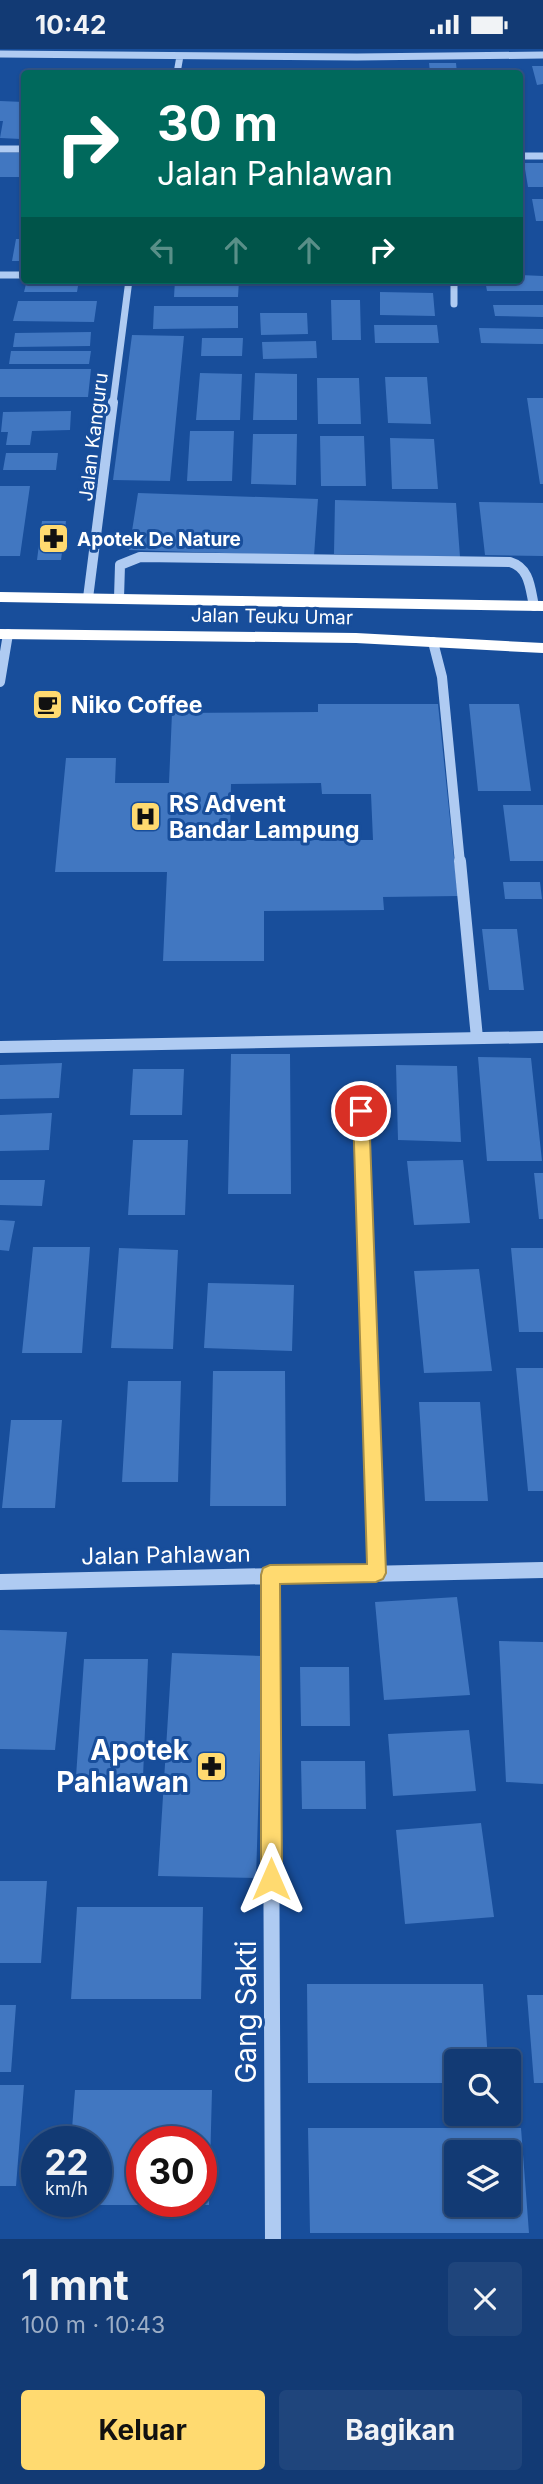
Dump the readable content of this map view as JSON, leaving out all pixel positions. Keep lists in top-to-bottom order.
{
  "streets": {
    "highway": ["Jalan Teuku Umar"],
    "street": ["Jalan Kanguru", "Jalan Pahlawan", "Gang Sakti"]
  },
  "crossings": [
    ["Jalan Kanguru", "Jalan Teuku Umar"],
    ["Jalan Pahlawan", "Gang Sakti"]
  ],
  "places": {
    "pharmacy": ["Apotek De Nature", "Apotek Pahlawan"],
    "cafe": ["Niko Coffee"],
    "hospital": ["RS Advent Bandar Lampung"]
  },
  "page": {
    "status": "10:42",
    "turn": ["30 m", "Jalan Pahlawan"],
    "speed": "22 km/h",
    "limit": "30",
    "heading": ["1 mnt", "100 m · 10:43"],
    "buttons": ["Keluar", "Bagikan"]
  }
}
